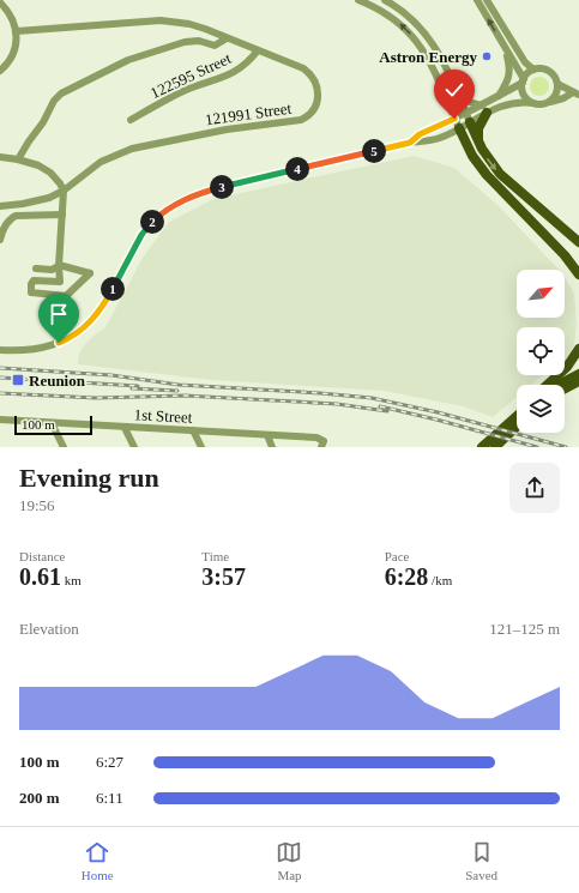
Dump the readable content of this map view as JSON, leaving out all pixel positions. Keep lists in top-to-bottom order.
{
  "streets": {
    "street": ["122595 Street", "121991 Street", "1st Street"]
  },
  "crossings": [
    ["122595 Street", "121991 Street"]
  ],
  "places": {
    "other": ["Astron Energy"],
    "transit": ["Reunion"]
  },
  "scale_bar": "100 m",
  "north": "top right",
  "page": {
    "pins": [
      "5",
      "4",
      "3",
      "2",
      "1"
    ],
    "scale": "100 m",
    "heading": ["Evening run", "19:56"],
    "stats": [
      ["Distance", "0.61 km"],
      ["Time", "3:57"],
      ["Pace", "6:28 /km"]
    ],
    "chart": ["Elevation", "121–125 m"],
    "list": [
      {
        "name": "100 m",
        "note": "6:27"
      },
      {
        "name": "200 m",
        "note": "6:11"
      }
    ],
    "tabs": ["Home", "Map", "Saved"]
  }
}
